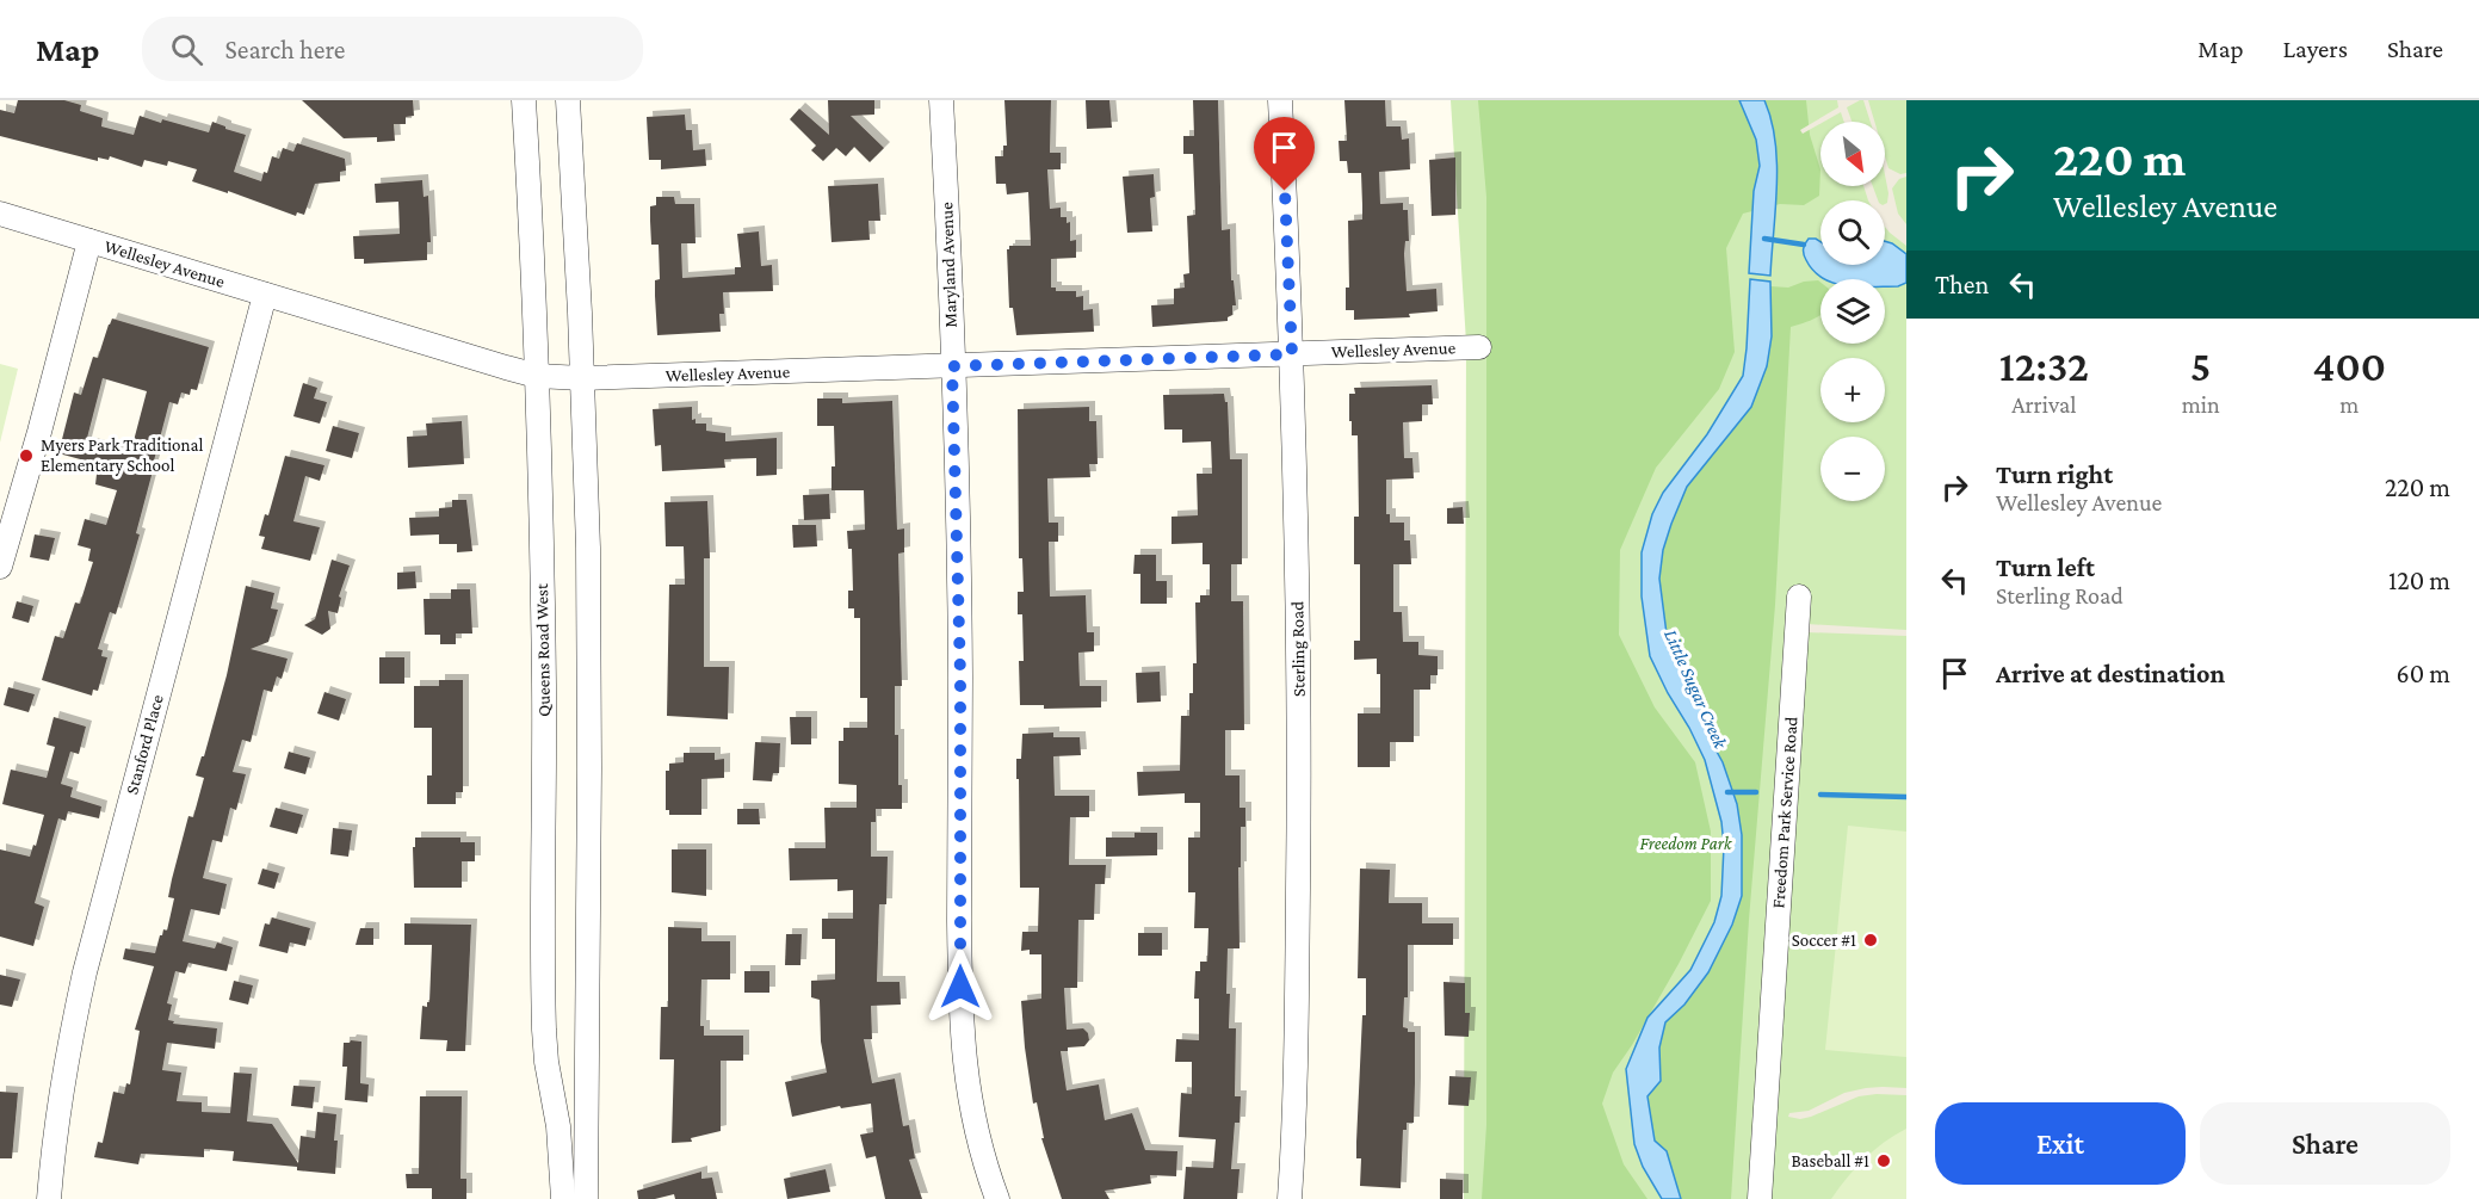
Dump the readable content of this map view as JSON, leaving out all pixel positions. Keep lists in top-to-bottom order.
{
  "streets": {
    "street": [
      "Wellesley Avenue",
      "Maryland Avenue",
      "Sterling Road",
      "Queens Road West",
      "Stanford Place",
      "Freedom Park Service Road"
    ]
  },
  "crossings": [
    ["Wellesley Avenue", "Maryland Avenue"],
    ["Wellesley Avenue", "Sterling Road"],
    ["Wellesley Avenue", "Queens Road West"],
    ["Wellesley Avenue", "Stanford Place"]
  ],
  "water": ["Little Sugar Creek"],
  "parks": ["Freedom Park"],
  "places": ["Myers Park Traditional Elementary School", "Soccer #1", "Baseball #1"],
  "north": "bottom right",
  "page": {
    "header": "Map",
    "search": "Search here",
    "nav": ["Map", "Layers", "Share"],
    "turn": ["220 m", "Wellesley Avenue"],
    "map_buttons": ["+", "−"],
    "then": "Then",
    "eta": [
      "12:32",
      "Arrival",
      "5",
      "min",
      "400",
      "m"
    ],
    "list": [
      {
        "name": "Turn right",
        "note": "Wellesley Avenue",
        "value": "220 m"
      },
      {
        "name": "Turn left",
        "note": "Sterling Road",
        "value": "120 m"
      },
      {
        "name": "Arrive at destination",
        "value": "60 m"
      }
    ],
    "buttons": ["Exit", "Share"]
  }
}
